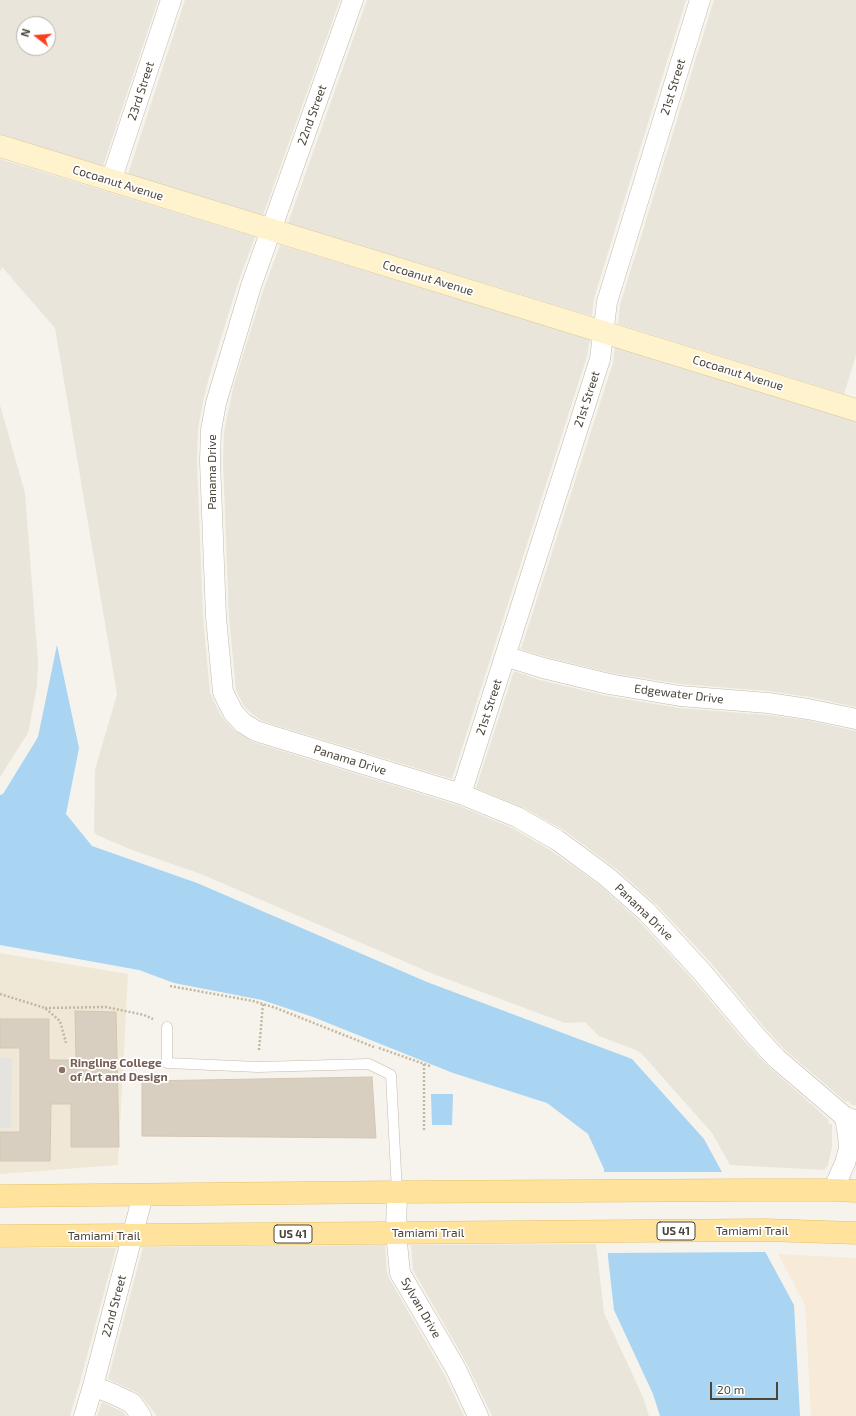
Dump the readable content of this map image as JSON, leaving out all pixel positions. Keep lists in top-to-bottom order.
{
  "streets": {
    "main road": ["US 41", "Tamiami Trail"],
    "street": [
      "21st Street",
      "23rd Street",
      "22nd Street",
      "Cocoanut Avenue",
      "Panama Drive",
      "Edgewater Drive",
      "Sylvan Drive"
    ]
  },
  "crossings": [
    ["21st Street", "Cocoanut Avenue"],
    ["21st Street", "Panama Drive"],
    ["21st Street", "Edgewater Drive"],
    ["23rd Street", "Cocoanut Avenue"],
    ["22nd Street", "Cocoanut Avenue"],
    ["22nd Street", "Panama Drive"],
    ["22nd Street", "Tamiami Trail"],
    ["Cocoanut Avenue", "Panama Drive"],
    ["Tamiami Trail", "Sylvan Drive"]
  ],
  "places": ["Ringling College of Art and Design"],
  "scale_bar": "20 m",
  "north": "left"
}
